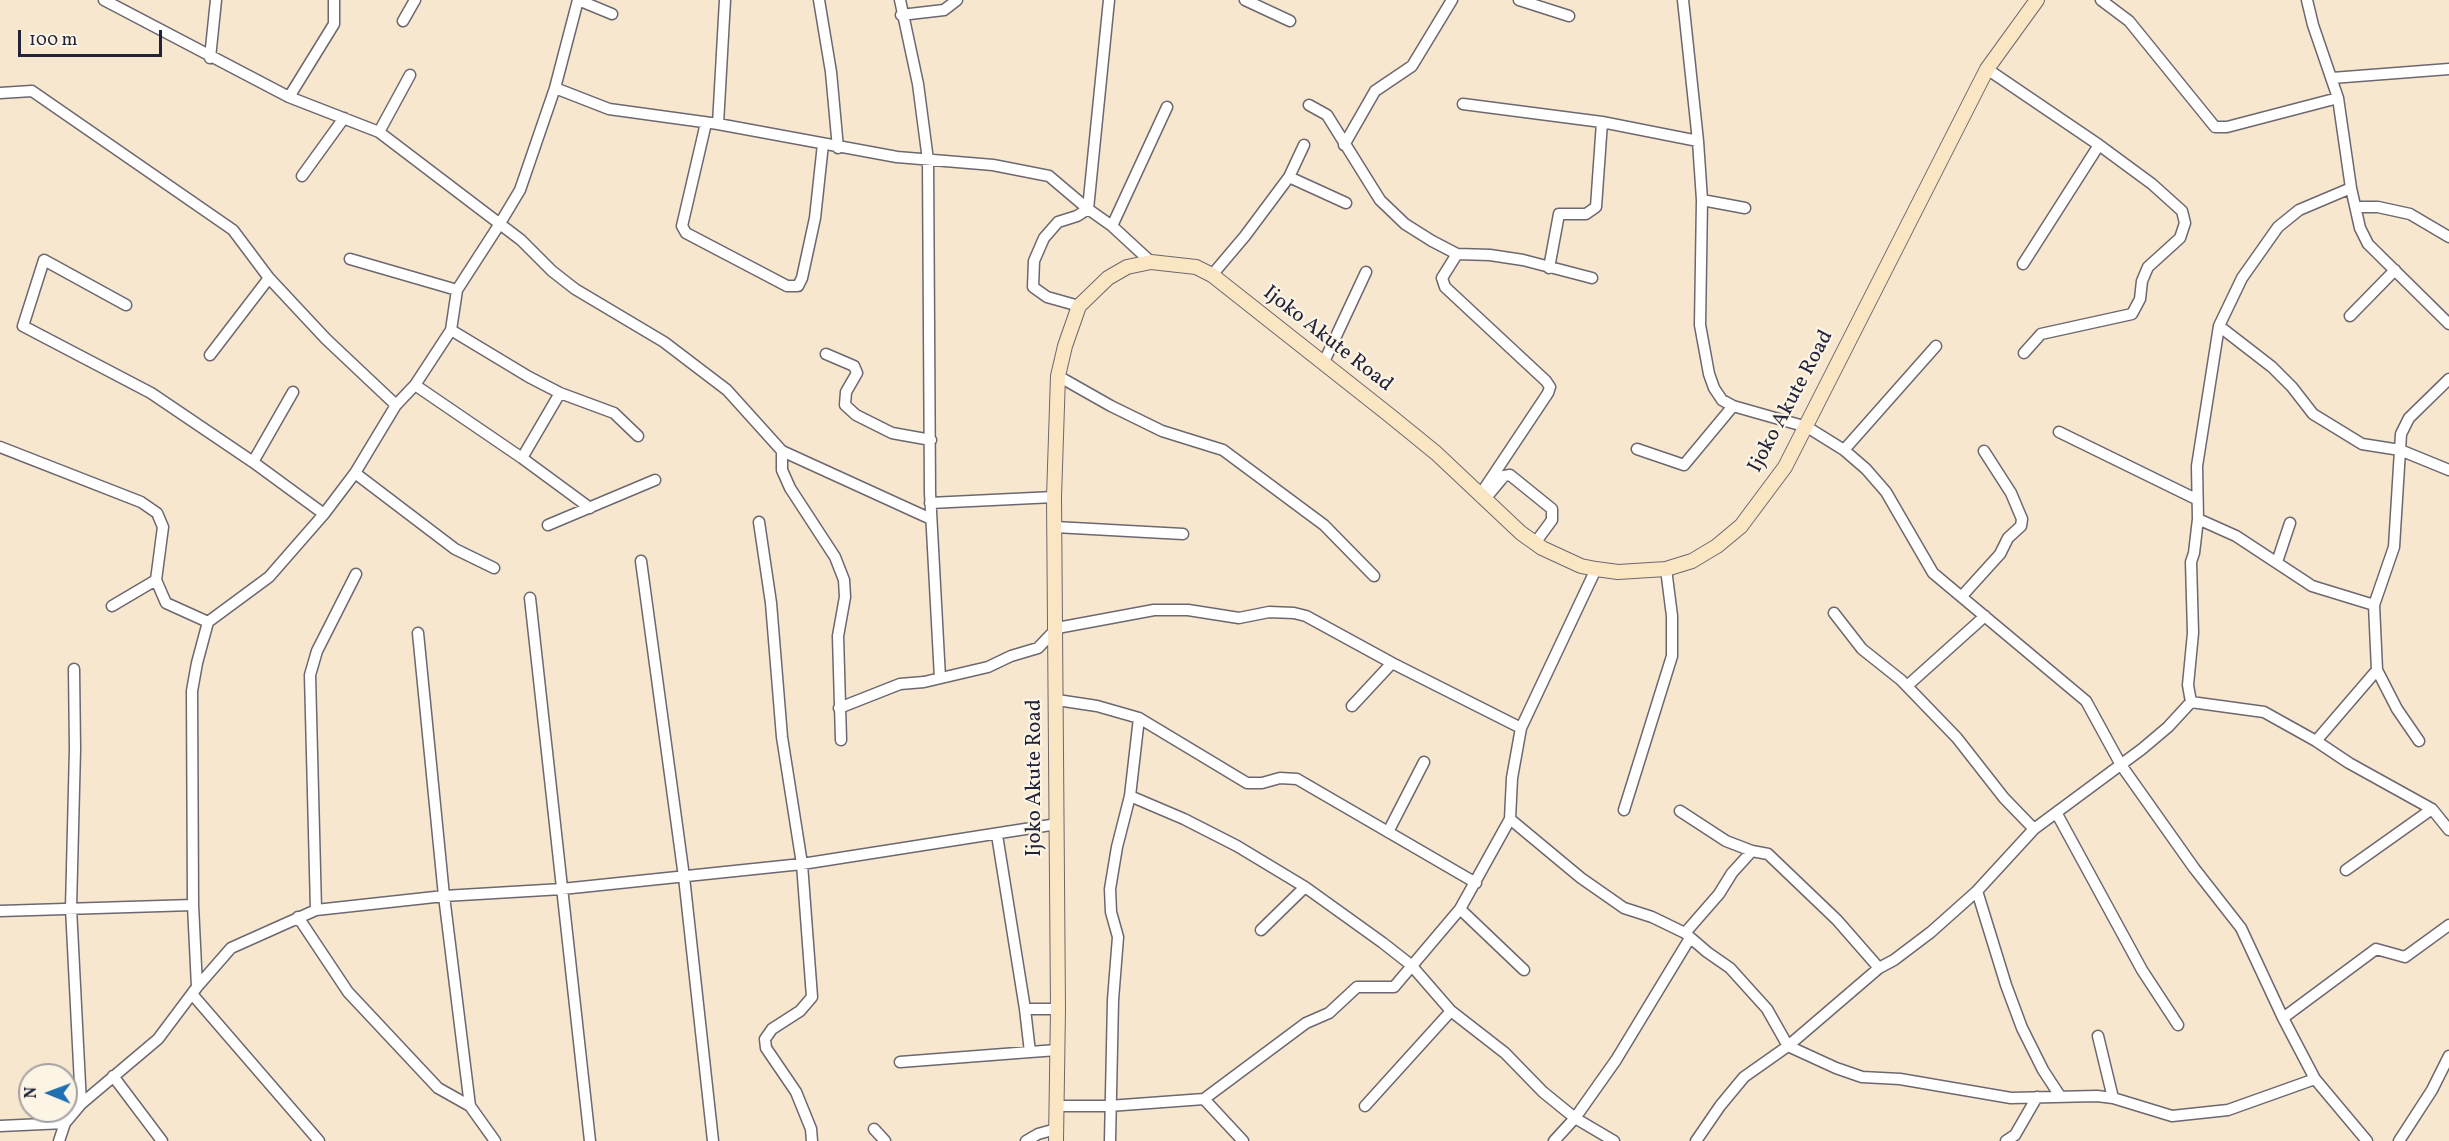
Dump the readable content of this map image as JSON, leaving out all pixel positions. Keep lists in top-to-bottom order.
{
  "streets": {
    "main road": ["Ijoko Akute Road"]
  },
  "scale_bar": "100 m",
  "north": "left"
}
